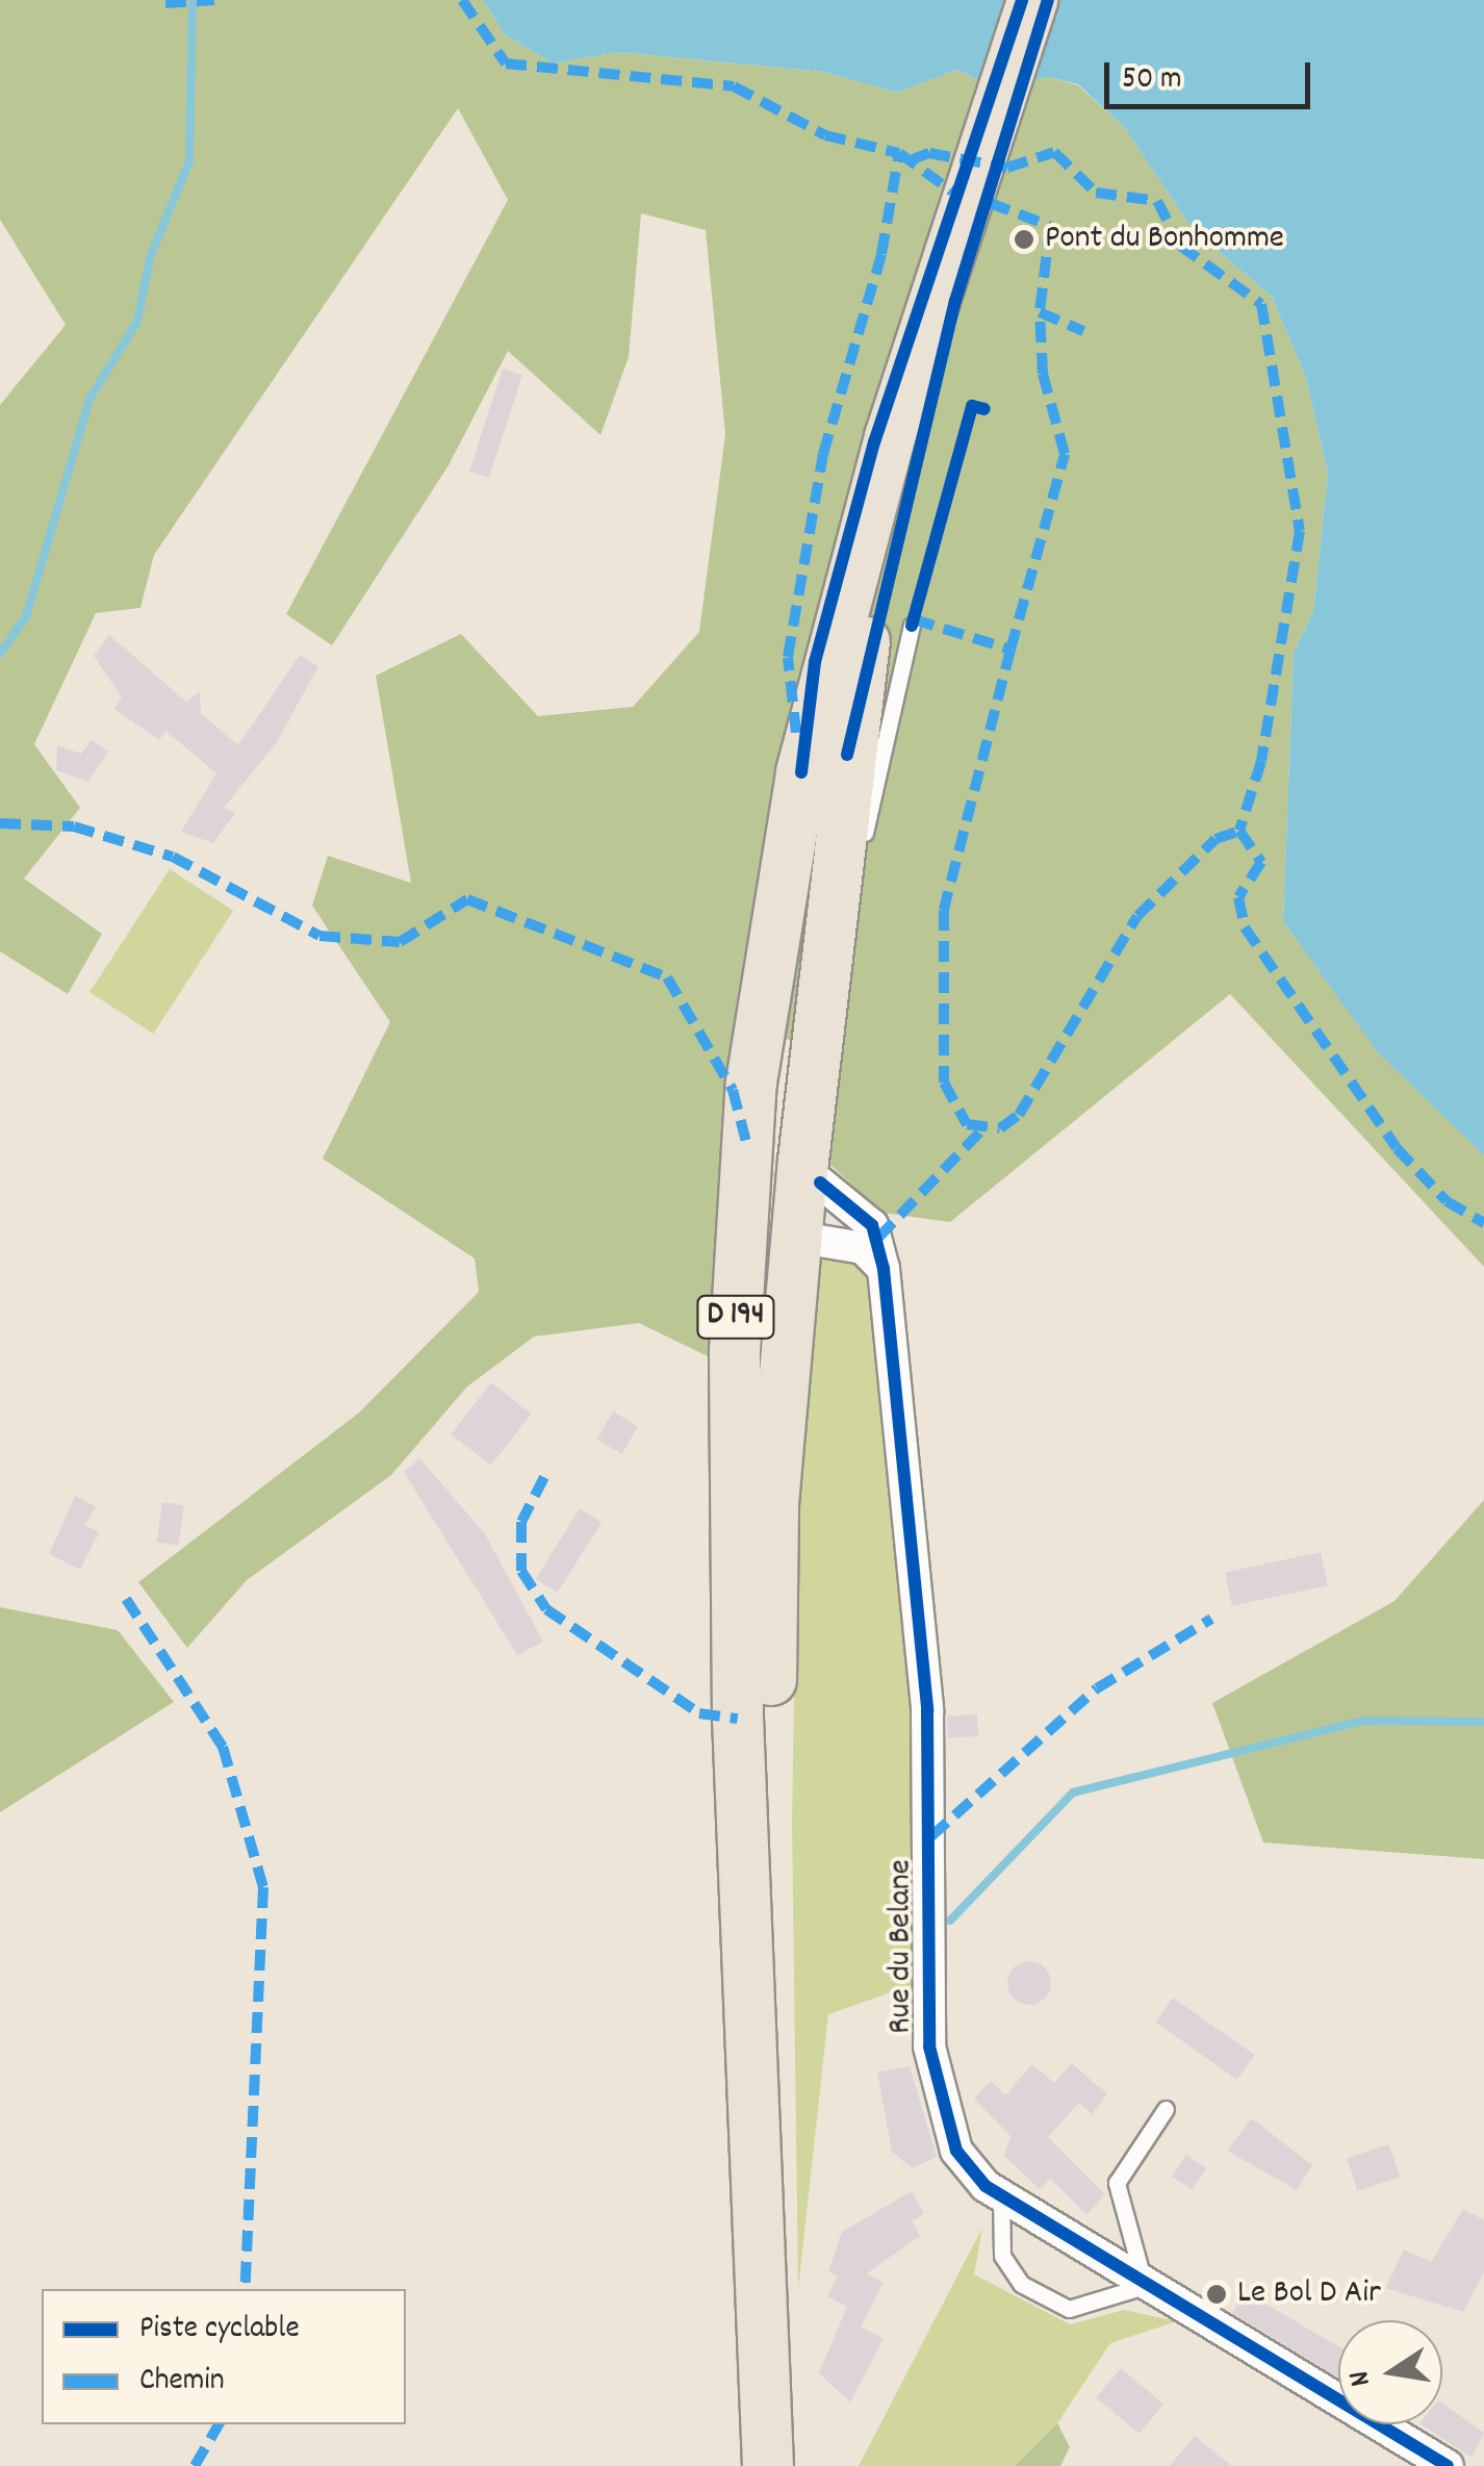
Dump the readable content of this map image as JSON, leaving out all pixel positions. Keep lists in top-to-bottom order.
{
  "streets": {
    "main road": ["D 194"],
    "street": ["Rue du Belane"]
  },
  "crossings": [
    ["D 194", "Rue du Belane"]
  ],
  "places": ["Pont du Bonhomme", "Le Bol D Air"],
  "legend": ["Piste cyclable", "Chemin"],
  "scale_bar": "50 m",
  "north": "left"
}
